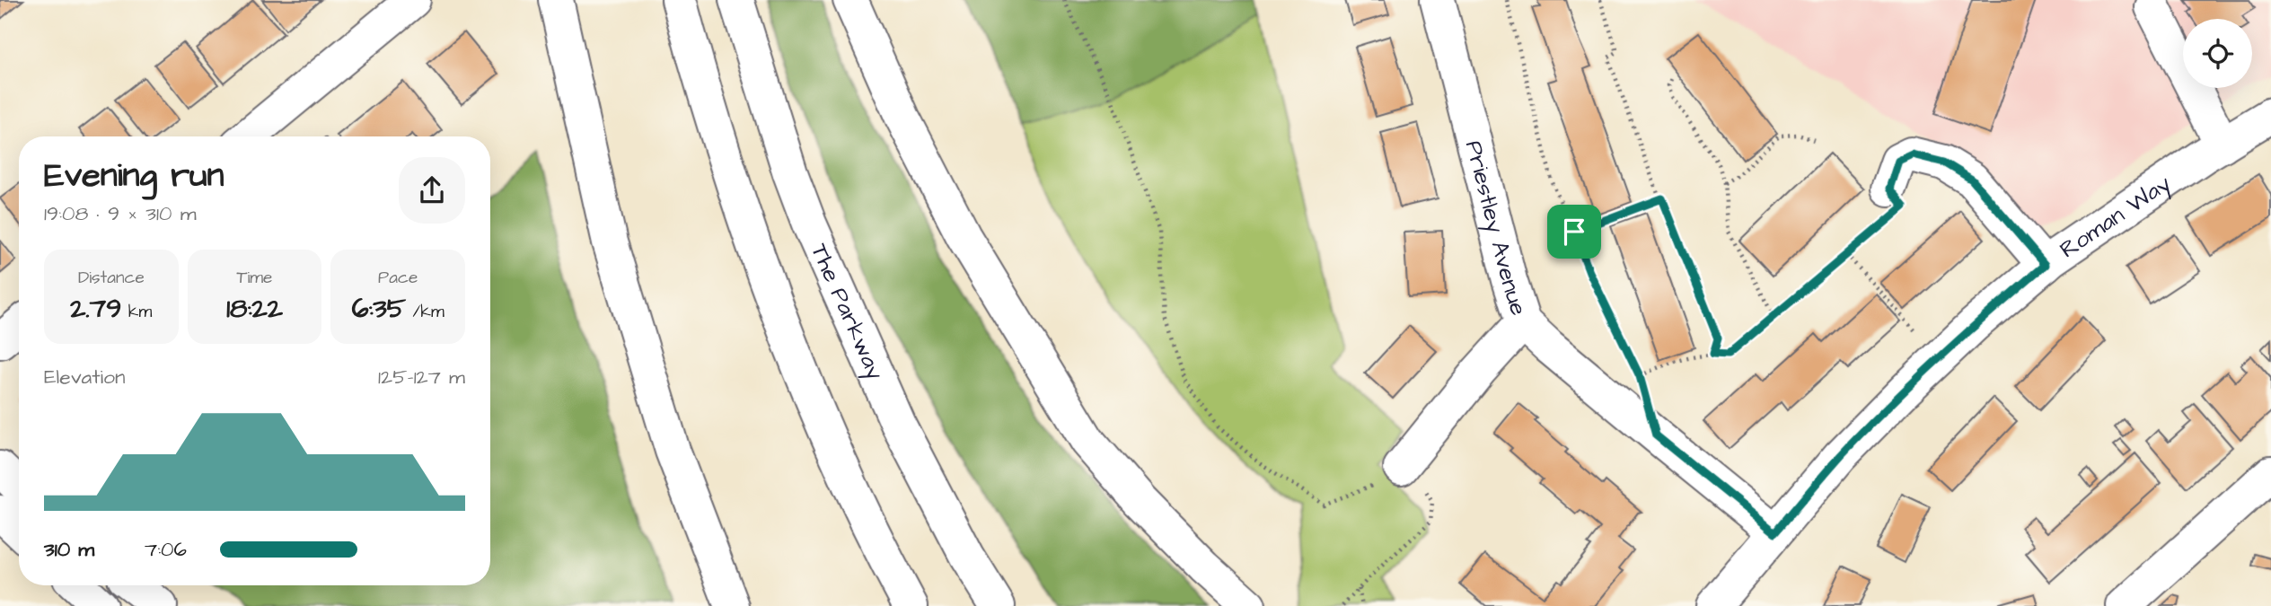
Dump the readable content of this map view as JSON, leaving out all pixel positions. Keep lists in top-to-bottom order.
{
  "streets": {
    "main road": ["Roman Way", "Priestley Avenue", "The Parkway"]
  },
  "crossings": [
    ["Roman Way", "Priestley Avenue"]
  ],
  "page": {
    "heading": ["Evening run", "19:08 · 9 × 310 m"],
    "stats": [
      ["Distance", "2.79 km"],
      ["Time", "18:22"],
      ["Pace", "6:35 /km"]
    ],
    "chart": ["Elevation", "125–127 m"],
    "list": [
      {
        "name": "310 m",
        "note": "7:06"
      }
    ]
  }
}
